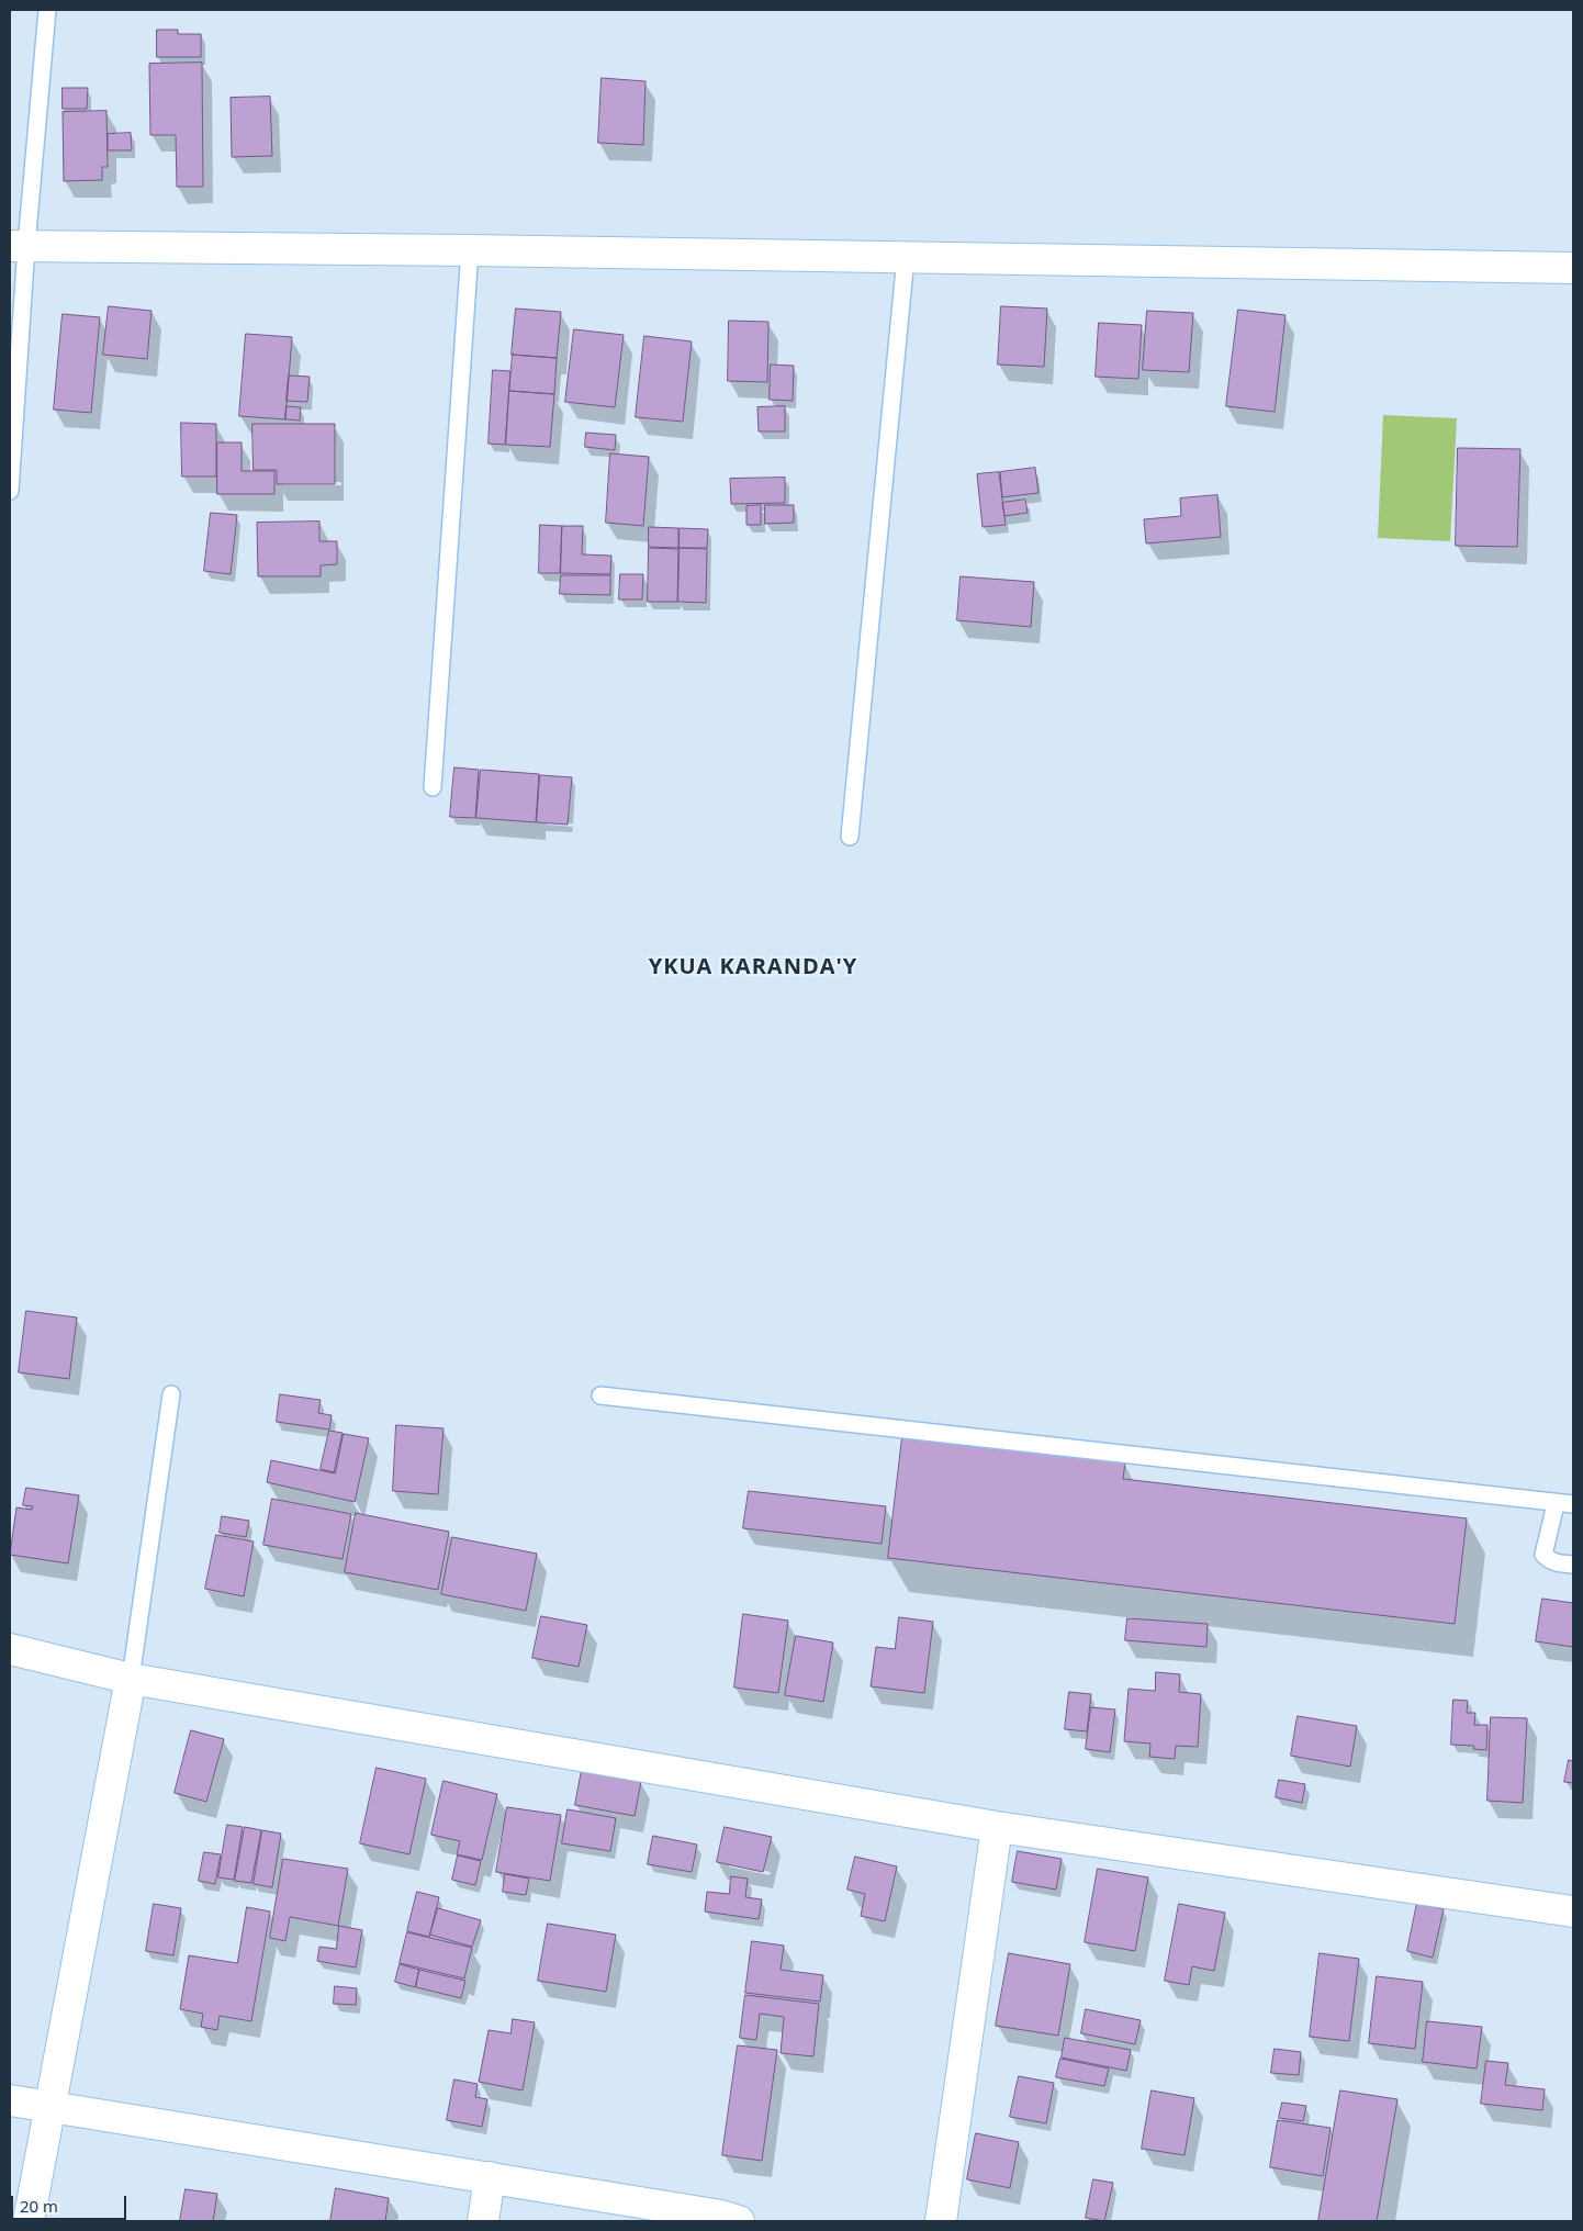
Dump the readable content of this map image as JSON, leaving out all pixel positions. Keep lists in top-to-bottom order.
{
  "districts": ["YKUA KARANDA'Y"],
  "scale_bar": "20 m"
}
